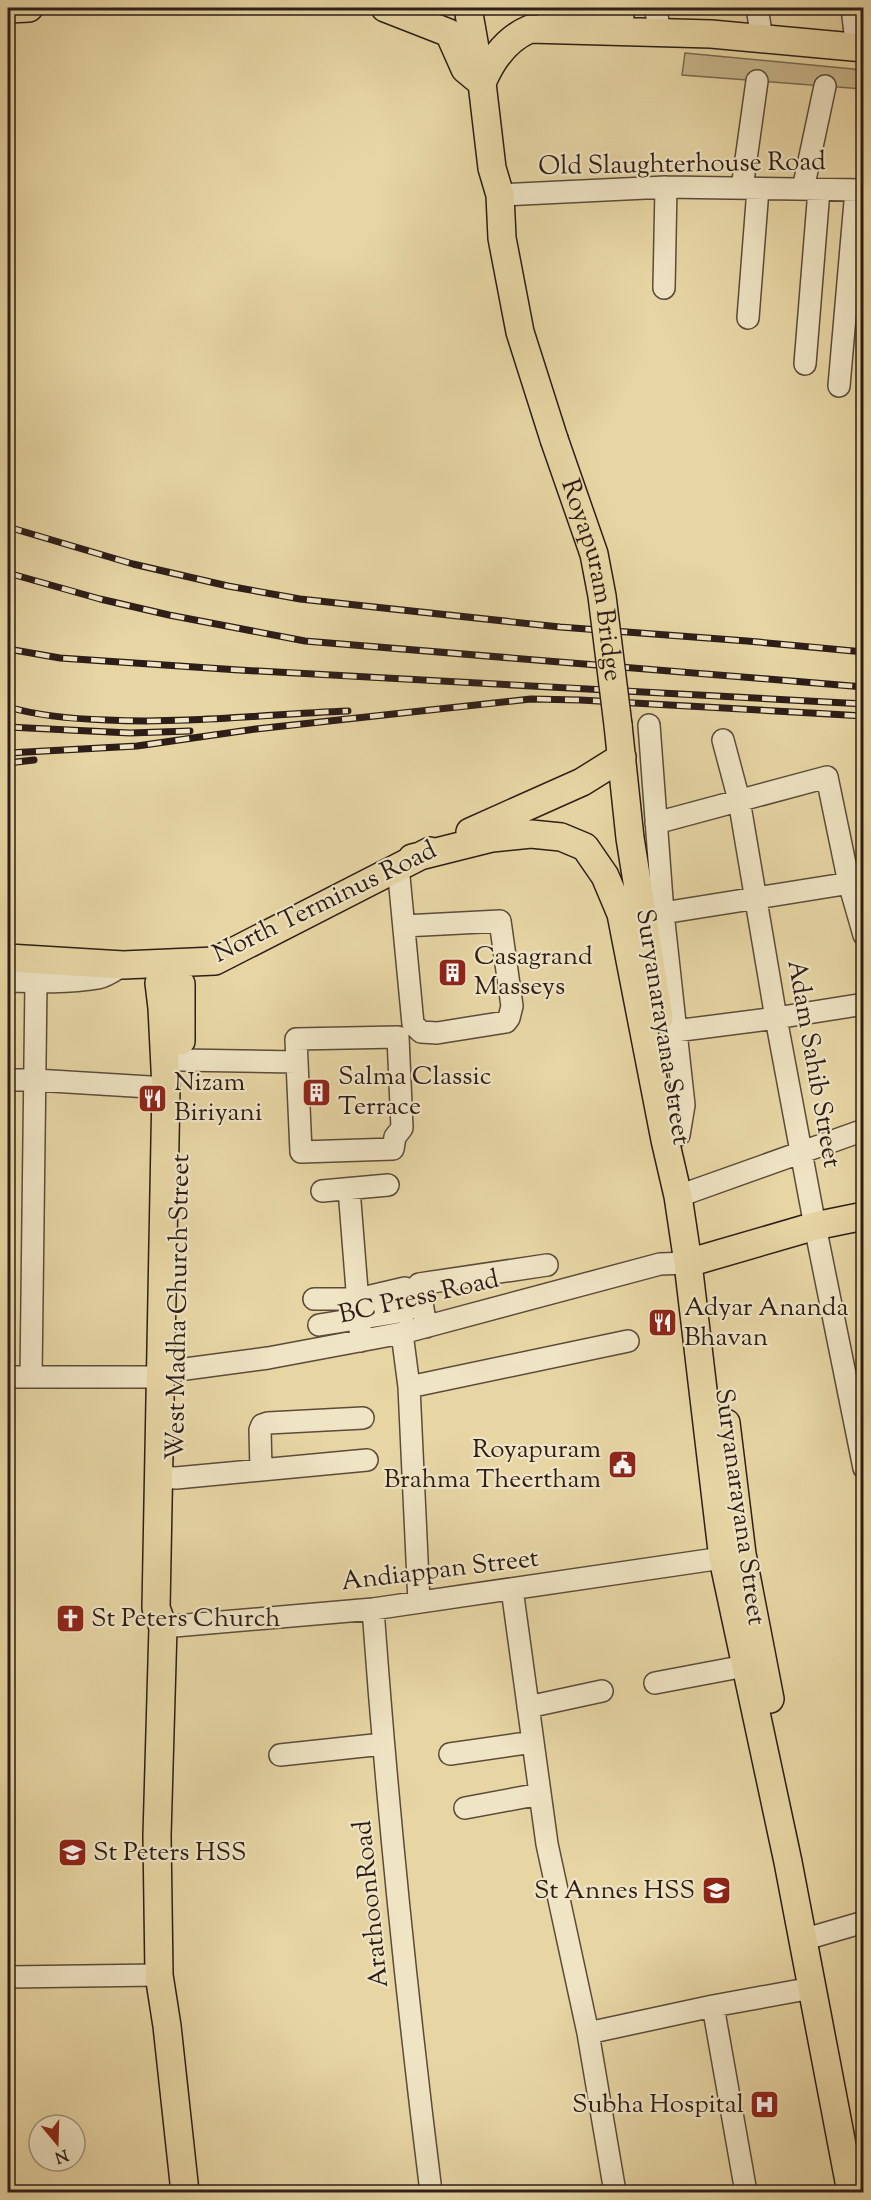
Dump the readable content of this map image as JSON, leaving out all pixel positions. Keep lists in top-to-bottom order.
{
  "streets": {
    "main road": [
      "Royapuram Bridge",
      "North Terminus Road",
      "Suryanarayana Street",
      "West Madha Church Street"
    ],
    "street": [
      "Old Slaughterhouse Road",
      "Adam Sahib Street",
      "BC Press Road",
      "Andiappan Street",
      "ArathoonRoad"
    ]
  },
  "crossings": [
    ["Old Slaughterhouse Road", "Royapuram Bridge"],
    ["Royapuram Bridge", "North Terminus Road"],
    ["Royapuram Bridge", "Suryanarayana Street"],
    ["North Terminus Road", "Suryanarayana Street"],
    ["Suryanarayana Street", "BC Press Road"],
    ["Suryanarayana Street", "Andiappan Street"],
    ["BC Press Road", "West Madha Church Street"],
    ["West Madha Church Street", "Andiappan Street"],
    ["Andiappan Street", "ArathoonRoad"]
  ],
  "places": {
    "building": ["Casagrand Masseys", "Salma Classic Terrace"],
    "restaurant": ["Nizam Biriyani", "Adyar Ananda Bhavan"],
    "public building": ["Royapuram Brahma Theertham"],
    "church": ["St Peters Church"],
    "school or university": ["St Peters HSS", "St Annes HSS"],
    "hospital": ["Subha Hospital"]
  },
  "north": "bottom"
}
